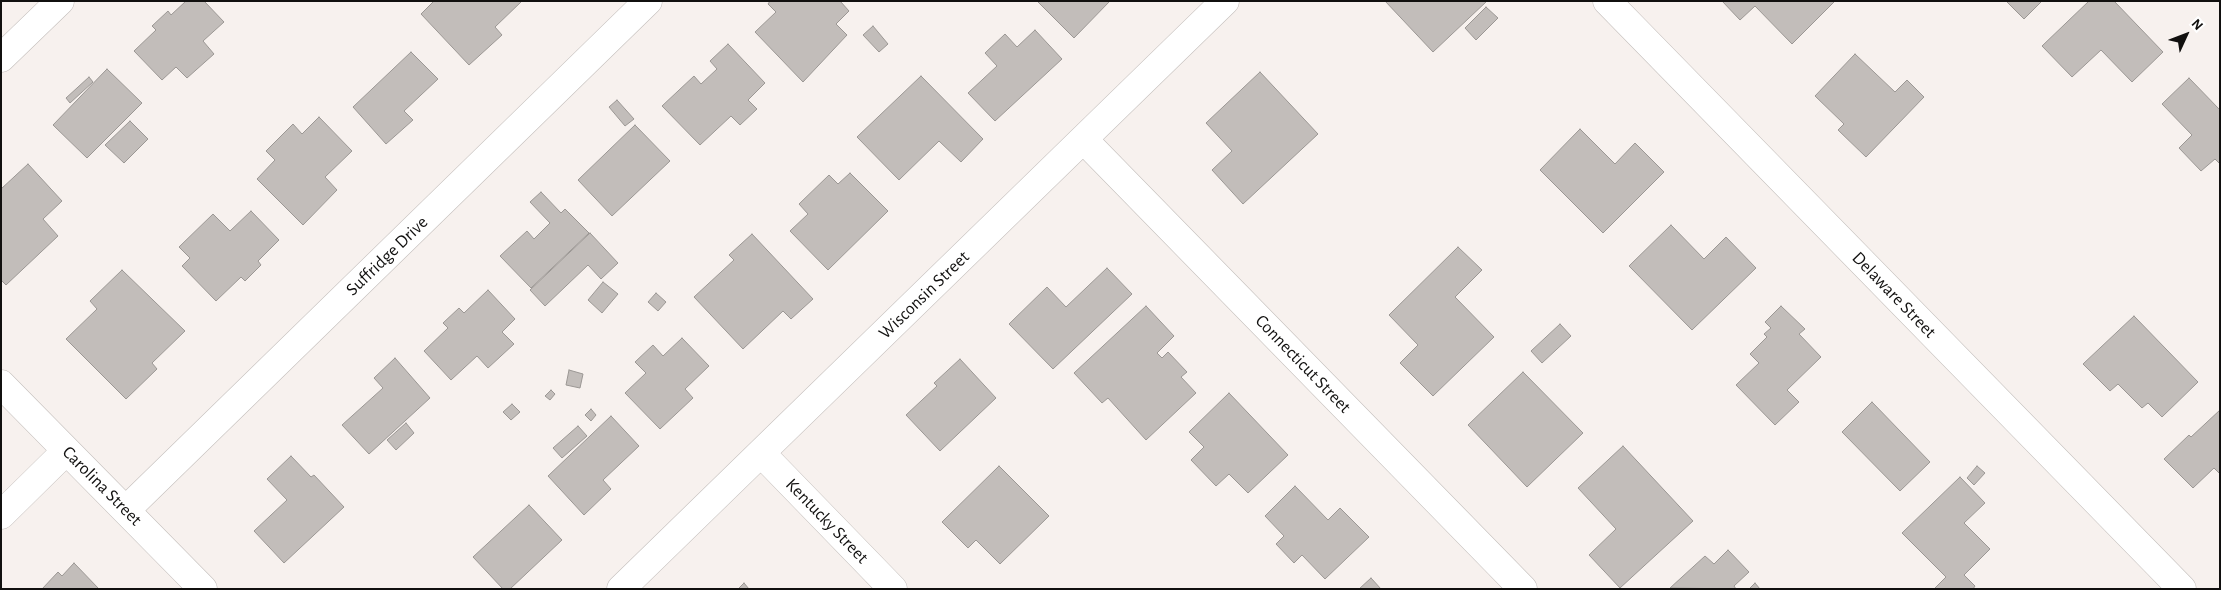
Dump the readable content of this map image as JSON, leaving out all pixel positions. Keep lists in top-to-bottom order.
{
  "streets": {
    "street": [
      "Suffridge Drive",
      "Wisconsin Street",
      "Delaware Street",
      "Connecticut Street",
      "Carolina Street",
      "Kentucky Street"
    ]
  },
  "crossings": [
    ["Suffridge Drive", "Carolina Street"],
    ["Wisconsin Street", "Connecticut Street"],
    ["Wisconsin Street", "Kentucky Street"]
  ],
  "north": "top right"
}
